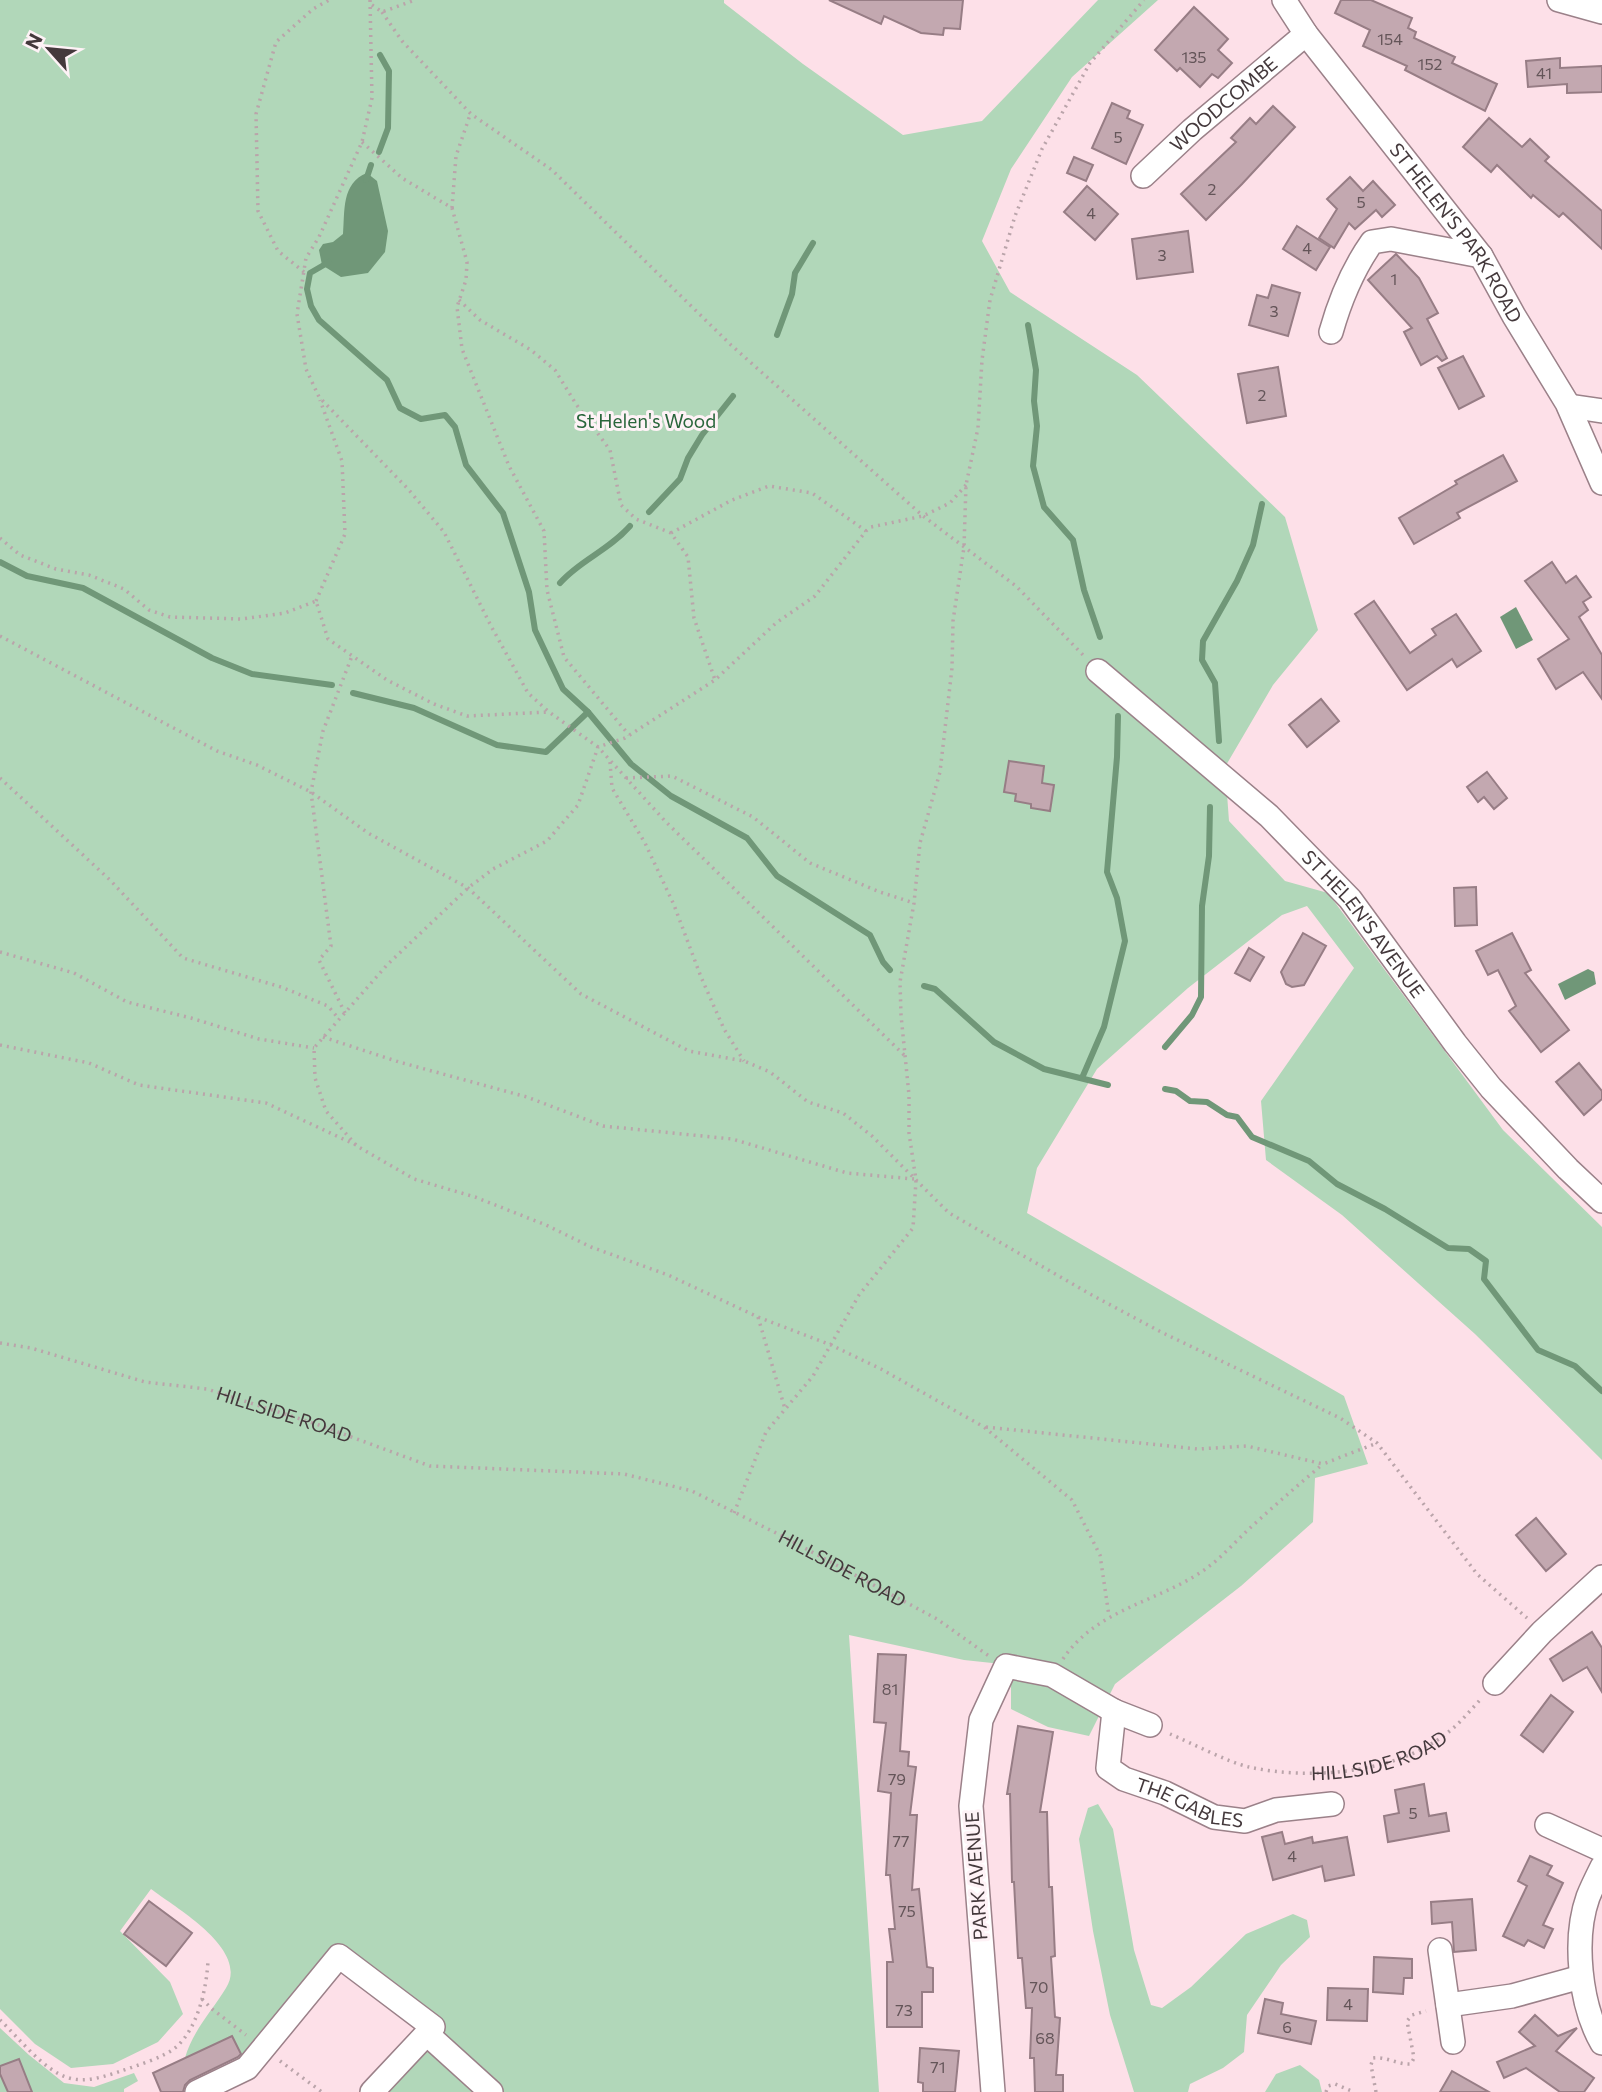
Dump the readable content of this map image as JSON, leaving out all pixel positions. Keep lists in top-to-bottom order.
{
  "streets": {
    "street": [
      "WOODCOMBE",
      "ST HELEN'S PARK ROAD",
      "ST HELEN'S AVENUE",
      "THE GABLES",
      "PARK AVENUE"
    ],
    "path": ["HILLSIDE ROAD"]
  },
  "crossings": [
    ["WOODCOMBE", "ST HELEN'S PARK ROAD"],
    ["HILLSIDE ROAD", "PARK AVENUE"]
  ],
  "parks": ["St Helen's Wood"],
  "house_numbers": [
    "154",
    "135",
    "152",
    "41",
    "5",
    "2",
    "5",
    "4",
    "4",
    "3",
    "1",
    "3",
    "2",
    "81",
    "79",
    "5",
    "77",
    "4",
    "75",
    "70",
    "4",
    "73",
    "6",
    "68",
    "71"
  ],
  "north": "top left"
}
